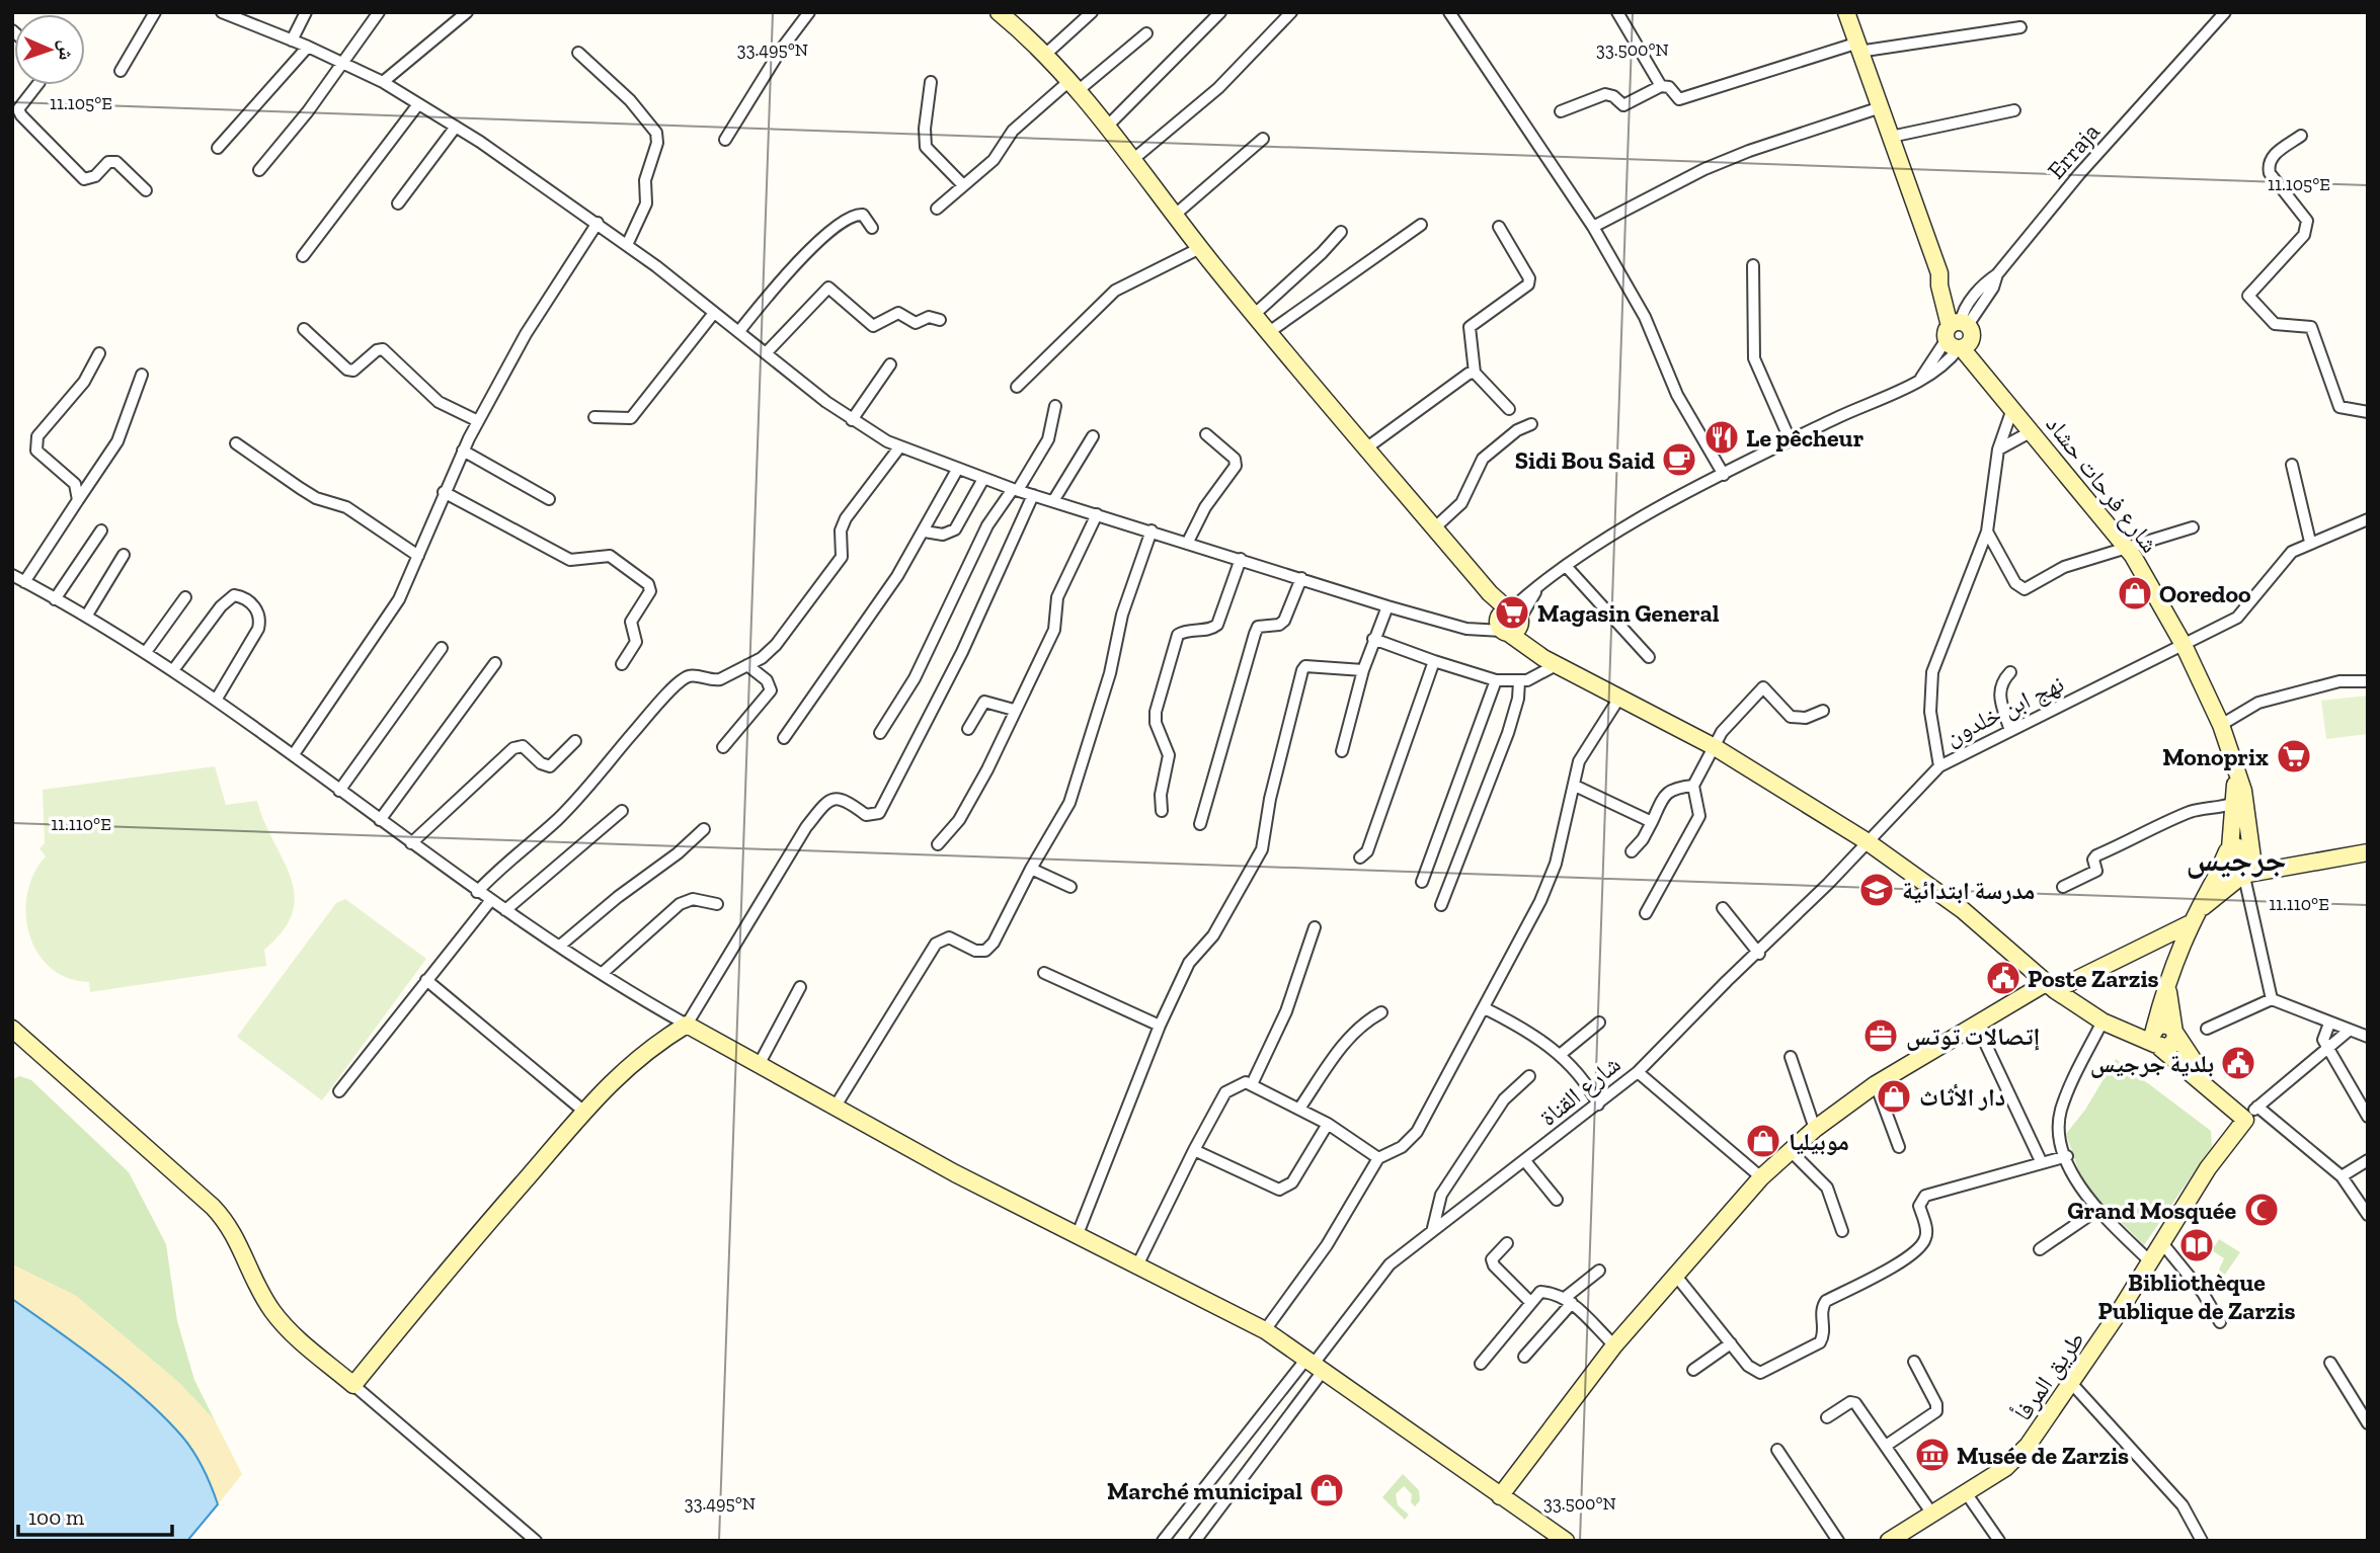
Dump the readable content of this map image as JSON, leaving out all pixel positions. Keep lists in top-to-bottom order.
{
  "streets": {
    "street": [
      "Erraja",
      "شارع فرحات حشاد",
      "نهج ابن خلدون",
      "شارع القناة",
      "طريق المرفأ"
    ]
  },
  "crossings": [
    ["Erraja", "شارع فرحات حشاد"],
    ["شارع فرحات حشاد", "نهج ابن خلدون"],
    ["نهج ابن خلدون", "شارع القناة"]
  ],
  "districts": ["جرجيس"],
  "places": {
    "restaurant": ["Le pêcheur"],
    "cafe": ["Sidi Bou Said"],
    "shop": [
      "Ooredoo",
      "دار الأثاث",
      "موبيليا",
      "Marché municipal"
    ],
    "supermarket": ["Magasin General", "Monoprix"],
    "school or university": ["مدرسة ابتدائية"],
    "public building": ["Poste Zarzis", "بلدية جرجيس"],
    "office": ["إتصالات توتس"],
    "mosque": ["Grand Mosquée"],
    "library": ["Bibliothèque Publique de Zarzis"],
    "museum": ["Musée de Zarzis"]
  },
  "scale_bar": "100 m",
  "north": "right",
  "coordinates": [
    "33.495°N",
    "33.500°N",
    "11.105°E",
    "11.110°E"
  ]
}
